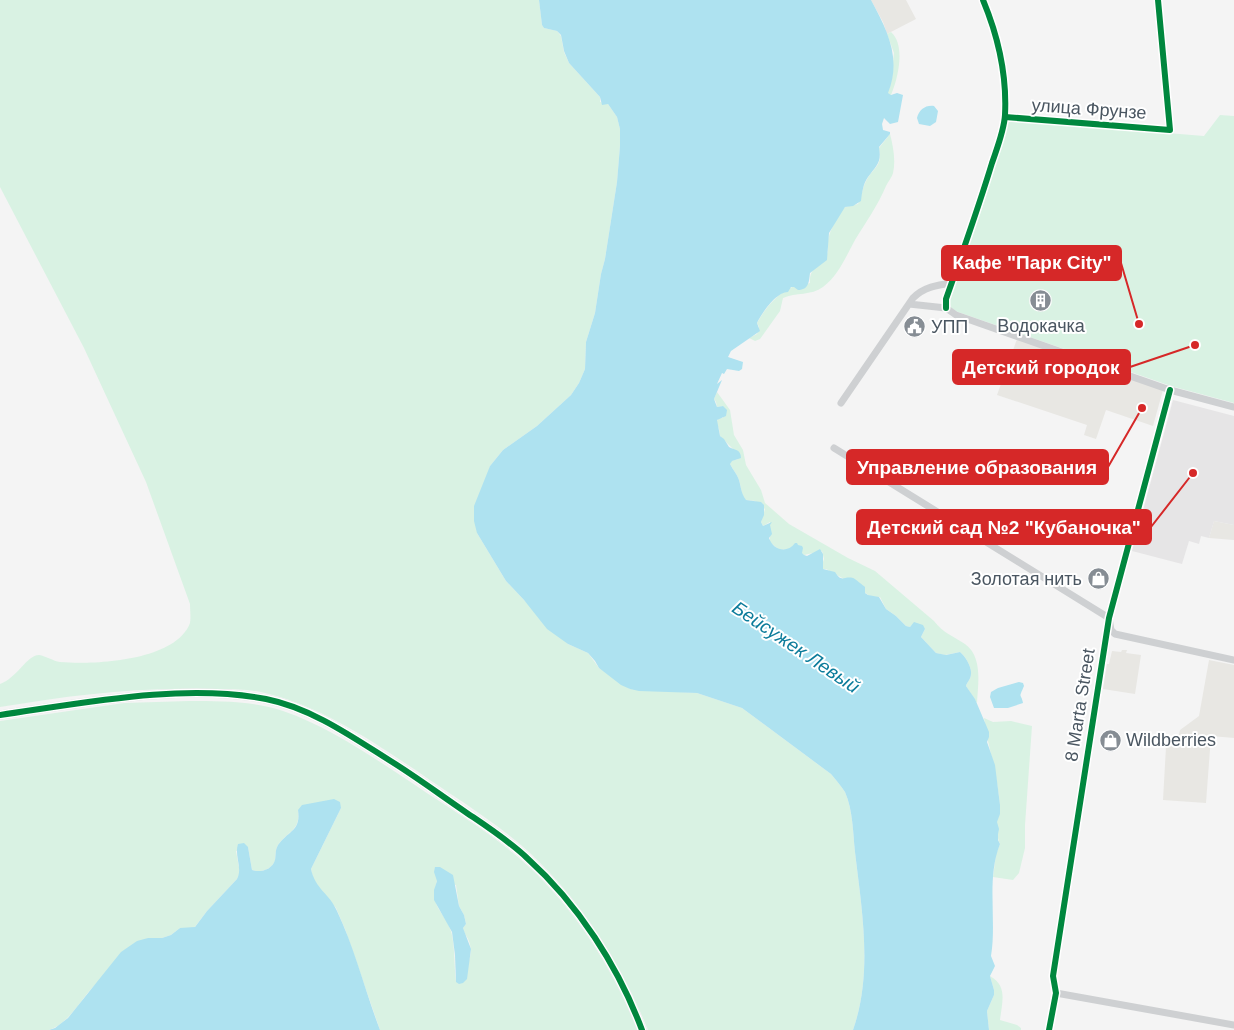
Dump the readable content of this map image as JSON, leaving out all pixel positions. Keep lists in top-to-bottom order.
{
  "streets": {
    "street": ["улица Фрунзе", "8 Marta Street"]
  },
  "water": ["Бейсужек Левый"],
  "places": {
    "building": ["Водокачка"],
    "other": [
      "Кафе \"Парк City\"",
      "Детский городок",
      "Управление образования",
      "Детский сад №2 \"Кубаночка\""
    ],
    "public building": ["УПП"],
    "shop": ["Золотая нить", "Wildberries"]
  }
}
